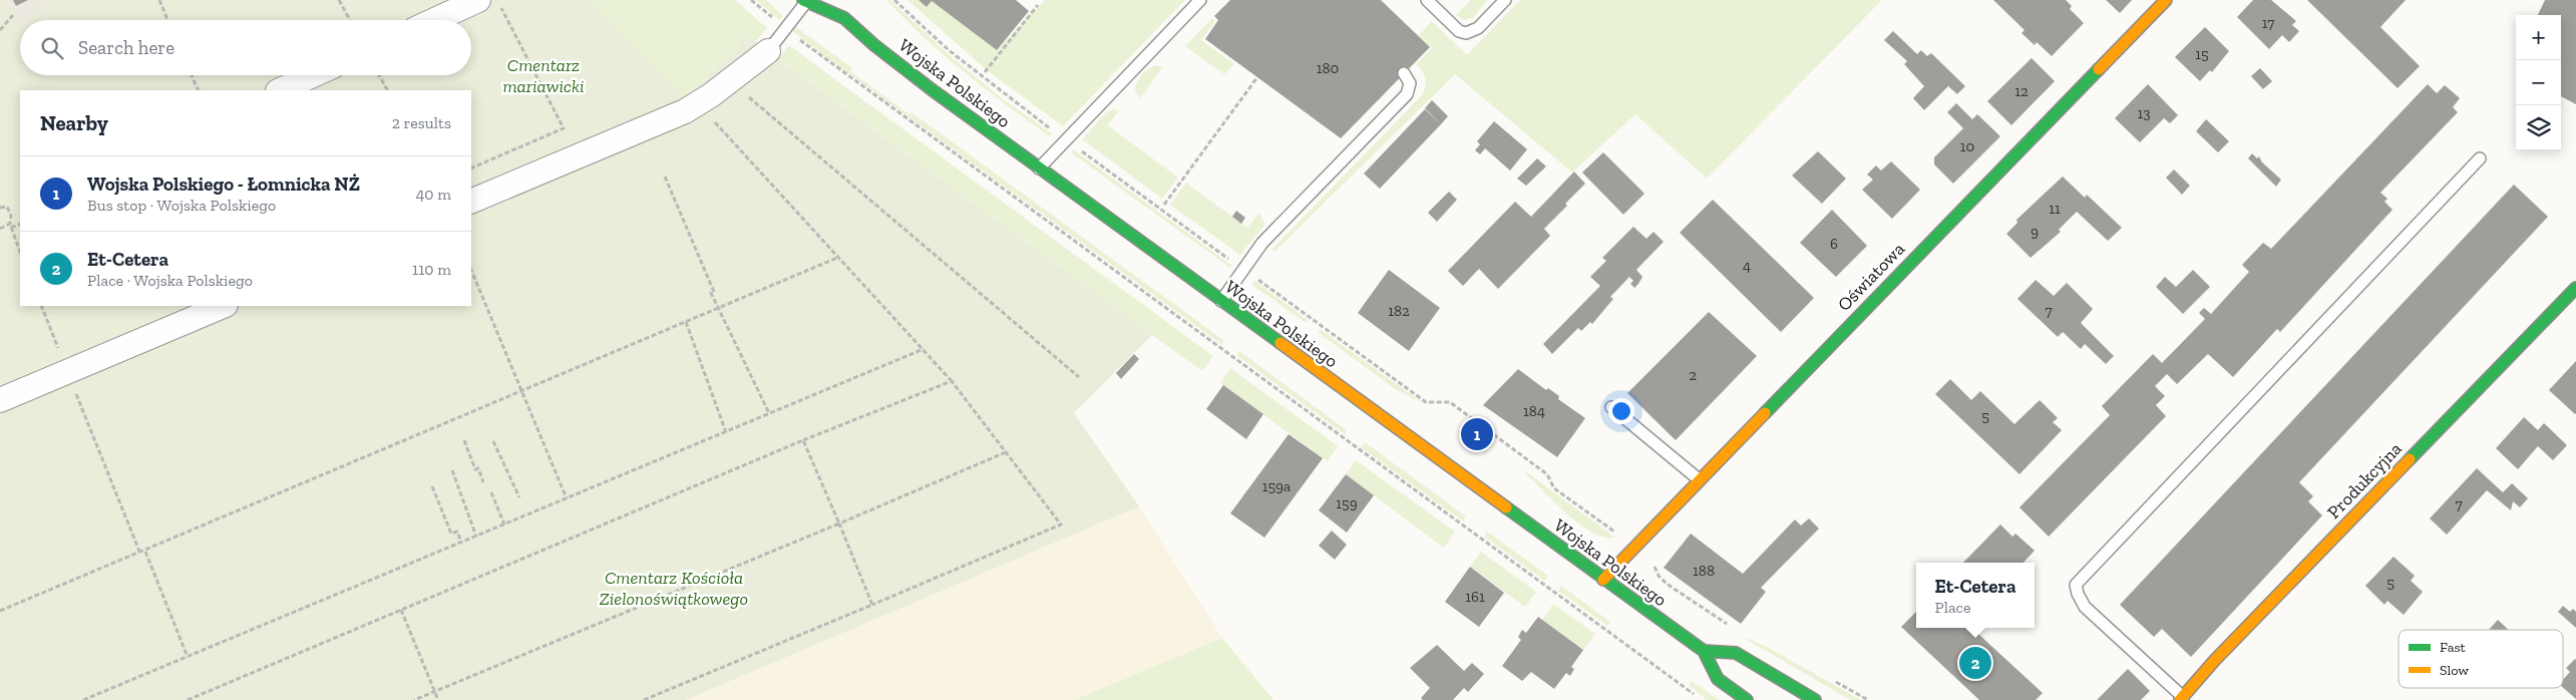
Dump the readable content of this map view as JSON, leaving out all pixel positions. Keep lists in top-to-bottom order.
{
  "streets": {
    "street": ["Wojska Polskiego", "Oświatowa", "Produkcyjna"]
  },
  "crossings": [
    ["Wojska Polskiego", "Oświatowa"]
  ],
  "parks": ["Cmentarz mariawicki", "Cmentarz Kościoła Zielonoświątkowego"],
  "house_numbers": [
    "17",
    "15",
    "180",
    "12",
    "13",
    "10",
    "11",
    "9",
    "6",
    "4",
    "182",
    "7",
    "2",
    "184",
    "5",
    "159a",
    "159",
    "7",
    "188",
    "5",
    "161"
  ],
  "legend": ["Fast", "Slow"],
  "page": {
    "map_buttons": ["+", "−"],
    "search": "Search here",
    "heading": ["Nearby", "2 results"],
    "list": [
      {
        "mark": "1",
        "name": "Wojska Polskiego - Łomnicka NŻ",
        "note": "Bus stop · Wojska Polskiego",
        "value": "40 m"
      },
      {
        "mark": "2",
        "name": "Et-Cetera",
        "note": "Place · Wojska Polskiego",
        "value": "110 m"
      }
    ],
    "pins": ["1", "2"],
    "popup": ["Et-Cetera", "Place"]
  }
}
